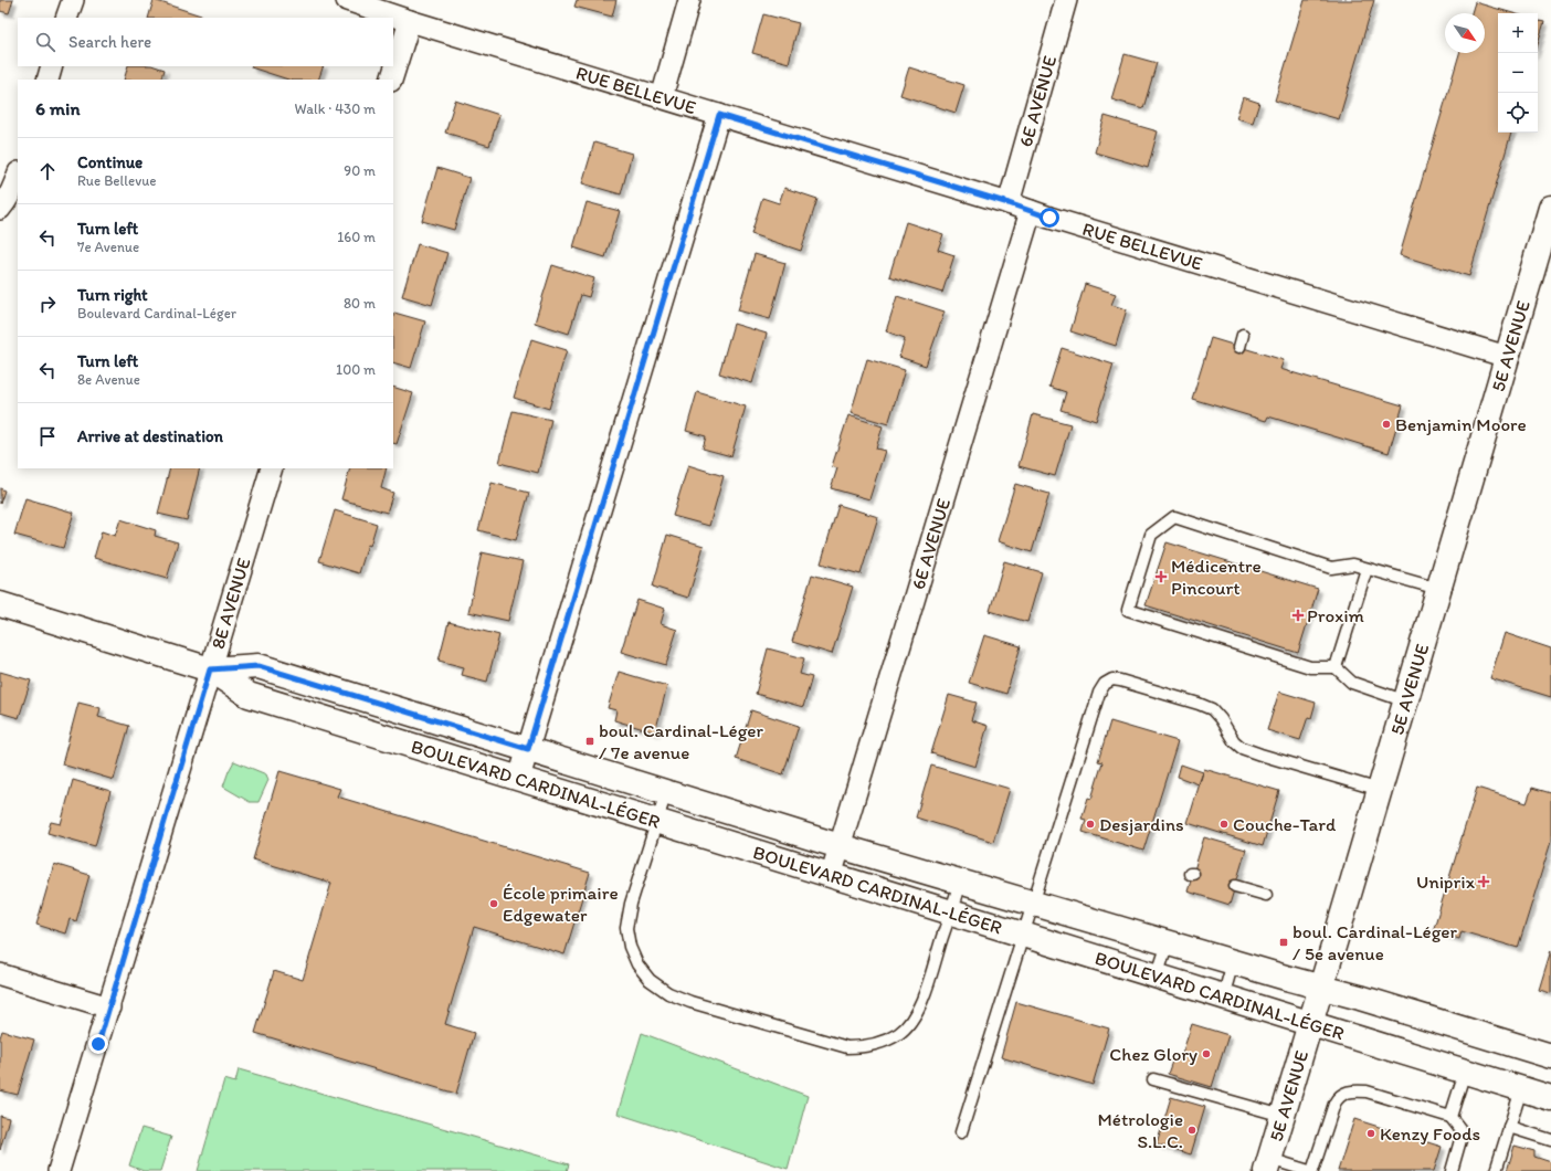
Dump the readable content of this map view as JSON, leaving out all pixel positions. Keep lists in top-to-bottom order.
{
  "streets": {
    "street": [
      "RUE BELLEVUE",
      "6E AVENUE",
      "5E AVENUE",
      "8E AVENUE",
      "BOULEVARD CARDINAL-LÉGER"
    ]
  },
  "crossings": [
    ["RUE BELLEVUE", "6E AVENUE"],
    ["RUE BELLEVUE", "5E AVENUE"],
    ["6E AVENUE", "BOULEVARD CARDINAL-LÉGER"],
    ["5E AVENUE", "BOULEVARD CARDINAL-LÉGER"],
    ["8E AVENUE", "BOULEVARD CARDINAL-LÉGER"]
  ],
  "places": {
    "other": [
      "Benjamin Moore",
      "Desjardins",
      "Couche-Tard",
      "École primaire Edgewater",
      "Chez Glory",
      "Métrologie S.L.C.",
      "Kenzy Foods"
    ],
    "health": ["Médicentre Pincourt", "Proxim", "Uniprix"],
    "transit": ["boul. Cardinal-Léger / 7e avenue", "boul. Cardinal-Léger / 5e avenue"]
  },
  "north": "bottom right",
  "page": {
    "map_buttons": ["+", "−"],
    "search": "Search here",
    "heading": ["6 min", "Walk · 430 m"],
    "list": [
      ["Continue", "Rue Bellevue", "90 m"],
      ["Turn left", "7e Avenue", "160 m"],
      ["Turn right", "Boulevard Cardinal-Léger", "80 m"],
      ["Turn left", "8e Avenue", "100 m"],
      "Arrive at destination"
    ]
  }
}
